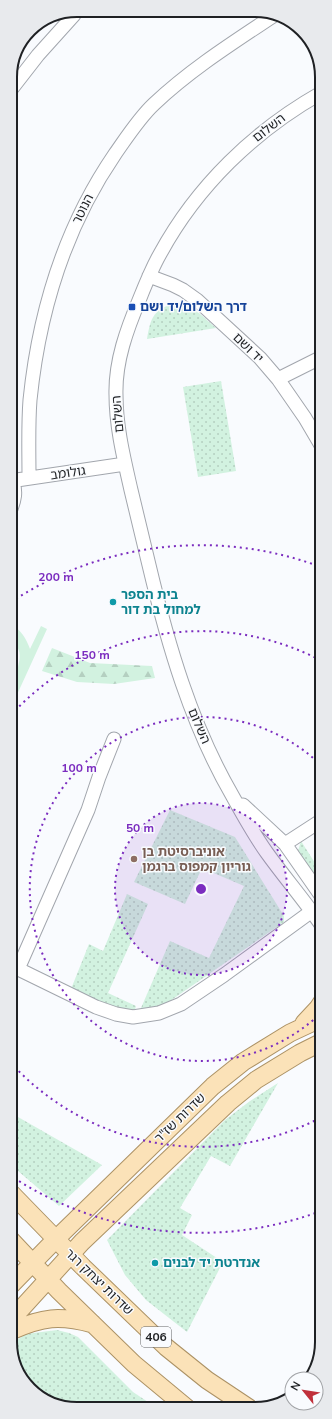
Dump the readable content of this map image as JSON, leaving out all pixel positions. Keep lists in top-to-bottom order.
{
  "streets": {
    "main road": ["שדרות שז\"ר", "שדרות יצחק רגר", "406"],
    "street": [
      "השלום",
      "הנוטר",
      "יד ושם",
      "גולומב"
    ]
  },
  "crossings": [
    ["השלום", "יד ושם"],
    ["השלום", "גולומב"],
    ["הנוטר", "גולומב"],
    ["שדרות שז\"ר", "שדרות יצחק רגר"],
    ["שדרות שז\"ר", "406"]
  ],
  "places": {
    "transit": ["דרך השלום/יד ושם"],
    "other": ["בית הספר למחול בת דור", "אוניברסיטת בן גוריון קמפוס ברגמן", "אנדרטת יד לבנים"]
  },
  "north": "top left",
  "rings": [
    "200 m",
    "150 m",
    "100 m",
    "50 m"
  ]
}
